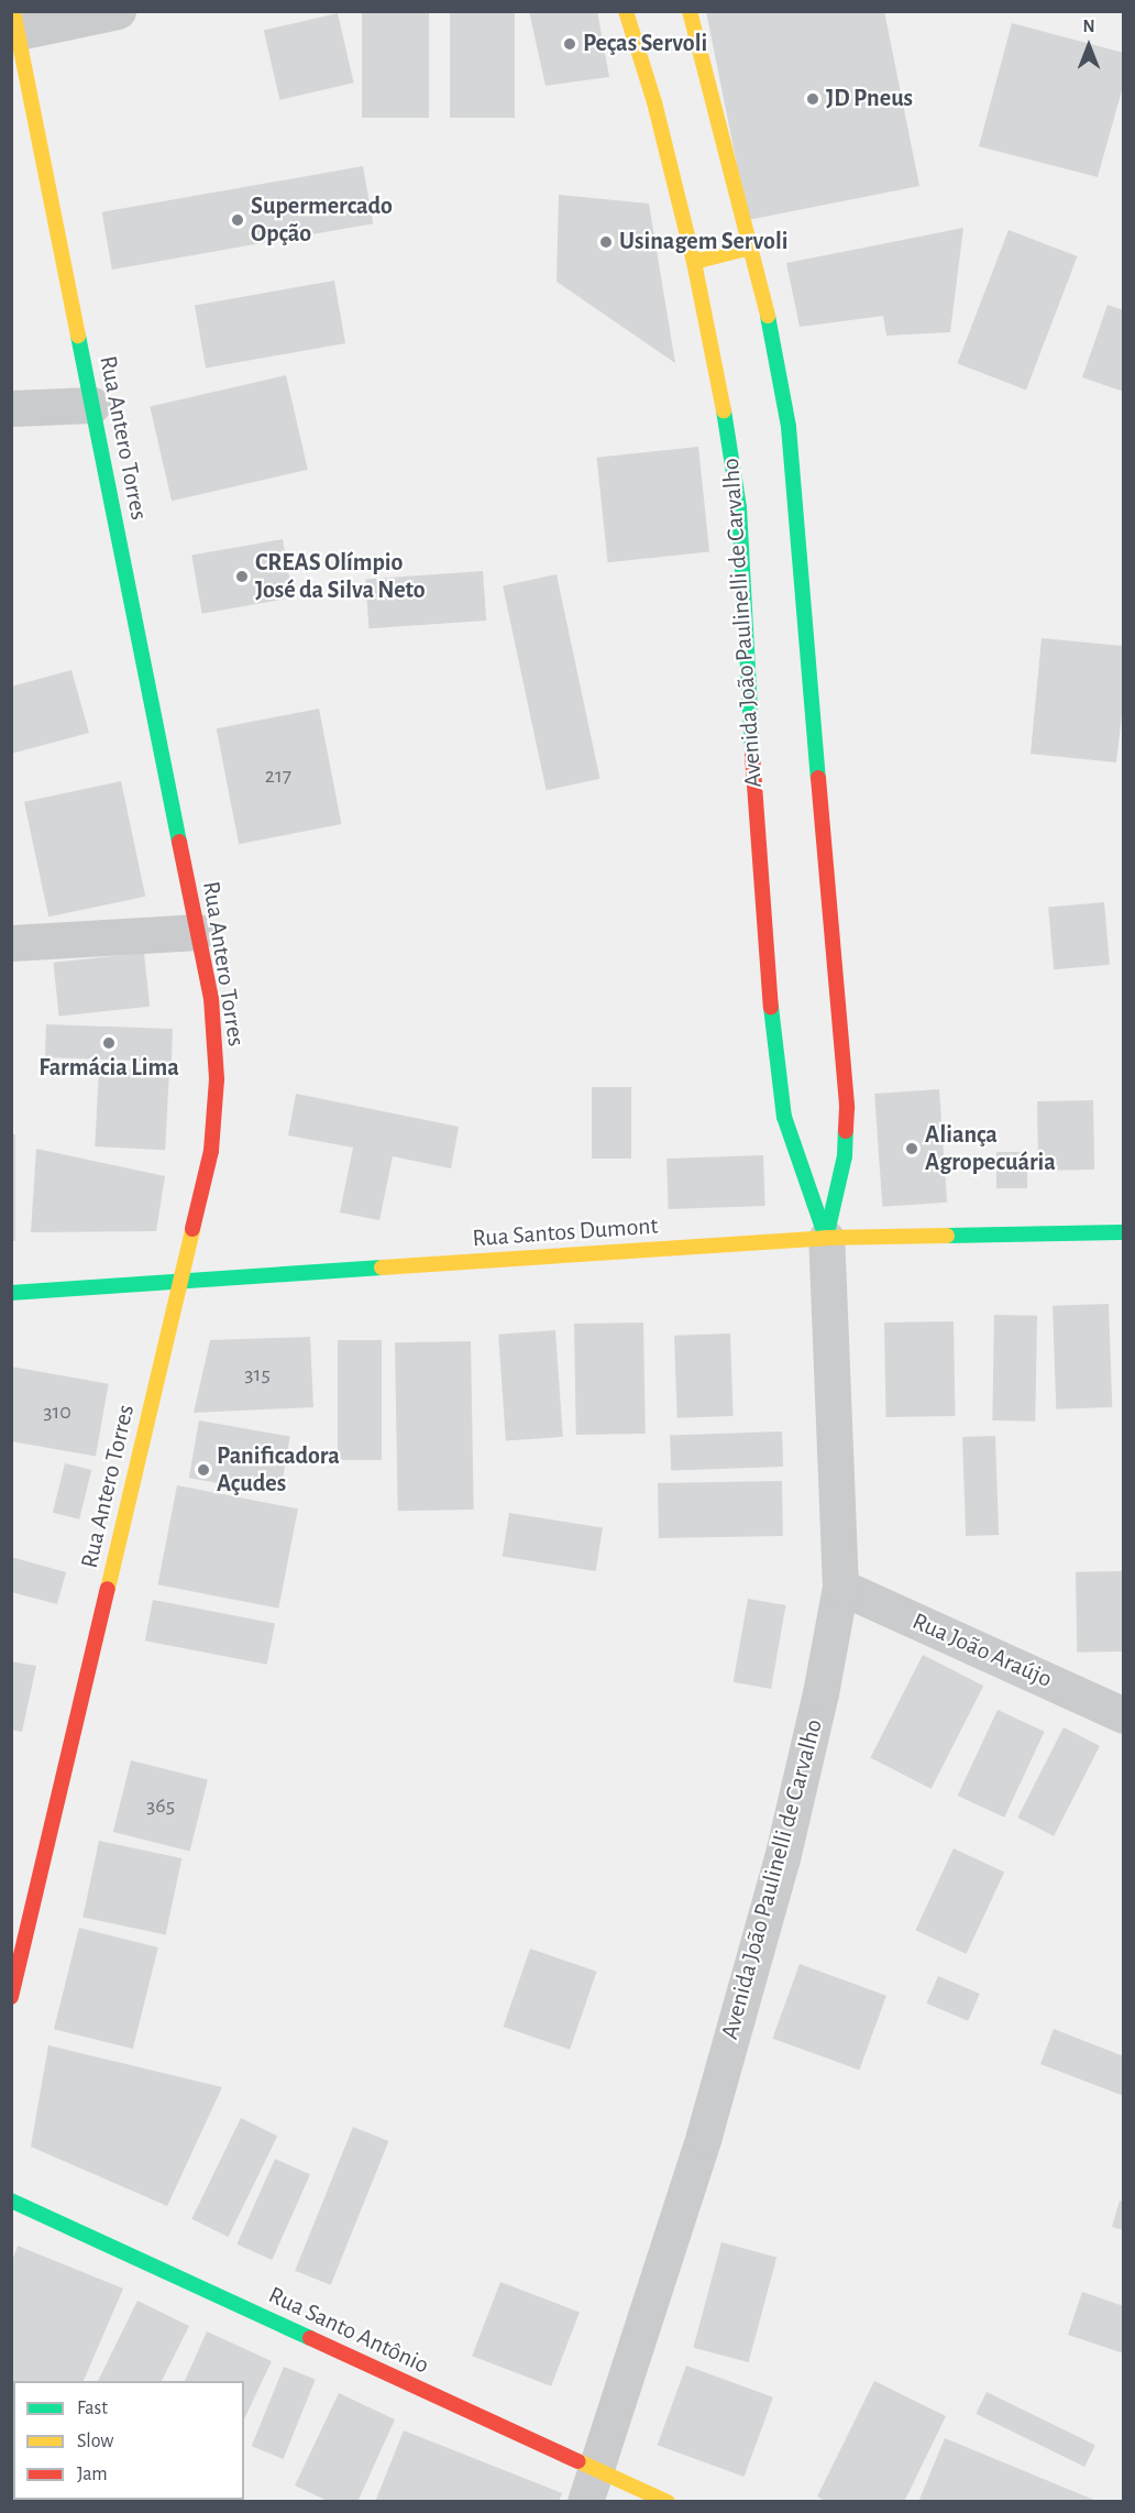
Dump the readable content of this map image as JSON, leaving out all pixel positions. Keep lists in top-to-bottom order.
{
  "streets": {
    "street": [
      "Rua Antero Torres",
      "Avenida João Paulinelli de Carvalho",
      "Rua Santos Dumont",
      "Rua João Araújo",
      "Rua Santo Antônio"
    ]
  },
  "crossings": [
    ["Rua Antero Torres", "Rua Santos Dumont"],
    ["Avenida João Paulinelli de Carvalho", "Rua Santos Dumont"],
    ["Avenida João Paulinelli de Carvalho", "Rua João Araújo"],
    ["Avenida João Paulinelli de Carvalho", "Rua Santo Antônio"]
  ],
  "places": [
    "Peças Servoli",
    "JD Pneus",
    "Supermercado Opção",
    "Usinagem Servoli",
    "CREAS Olímpio José da Silva Neto",
    "Farmácia Lima",
    "Aliança Agropecuária",
    "Panificadora Açudes"
  ],
  "house_numbers": [
    "217",
    "315",
    "310",
    "365"
  ],
  "legend": ["Fast", "Slow", "Jam"],
  "north": "top"
}
